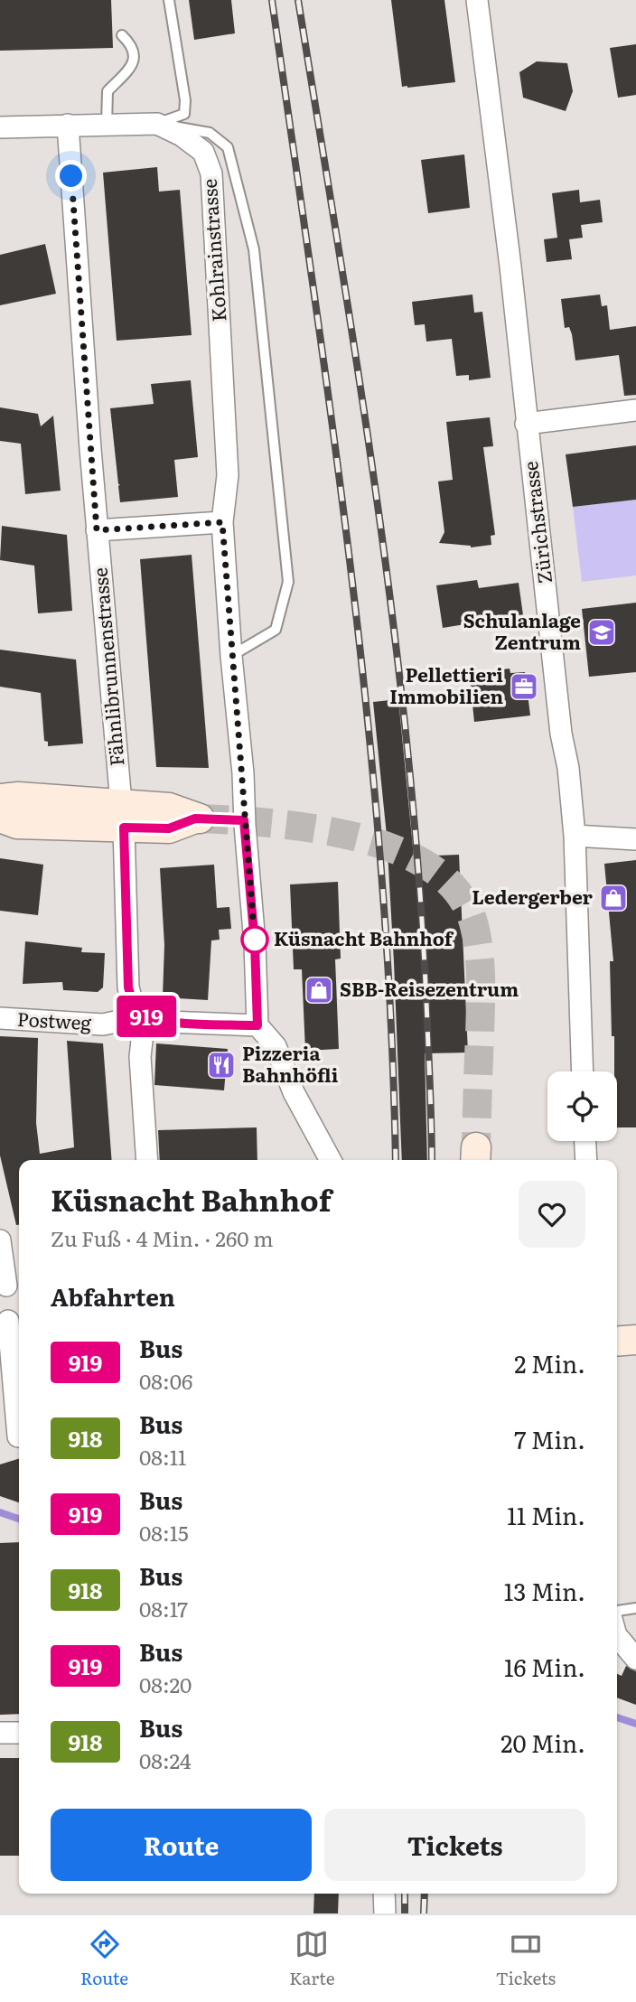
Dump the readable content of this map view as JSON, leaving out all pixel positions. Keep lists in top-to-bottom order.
{
  "streets": {
    "street": [
      "Kohlrainstrasse",
      "Zürichstrasse",
      "Fähnlibrunnenstrasse",
      "Postweg"
    ]
  },
  "crossings": [
    ["Kohlrainstrasse", "Fähnlibrunnenstrasse"],
    ["Kohlrainstrasse", "Postweg"],
    ["Fähnlibrunnenstrasse", "Postweg"]
  ],
  "places": {
    "school or university": ["Schulanlage Zentrum"],
    "office": ["Pellettieri Immobilien"],
    "shop": ["Ledergerber", "SBB-Reisezentrum"],
    "other": ["Küsnacht Bahnhof"],
    "restaurant": ["Pizzeria Bahnhöfli"]
  },
  "lines": ["bus line 919"],
  "page": {
    "on_map": "919",
    "heading": [
      ["Küsnacht Bahnhof", "Zu Fuß · 4 Min. · 260 m"],
      "Abfahrten"
    ],
    "list": [
      {
        "mark": "919",
        "name": "Bus",
        "note": "08:06",
        "value": "2 Min."
      },
      {
        "mark": "918",
        "name": "Bus",
        "note": "08:11",
        "value": "7 Min."
      },
      {
        "mark": "919",
        "name": "Bus",
        "note": "08:15",
        "value": "11 Min."
      },
      {
        "mark": "918",
        "name": "Bus",
        "note": "08:17",
        "value": "13 Min."
      },
      {
        "mark": "919",
        "name": "Bus",
        "note": "08:20",
        "value": "16 Min."
      },
      {
        "mark": "918",
        "name": "Bus",
        "note": "08:24",
        "value": "20 Min."
      }
    ],
    "buttons": ["Route", "Tickets"],
    "tabs": ["Route", "Karte", "Tickets"]
  }
}
